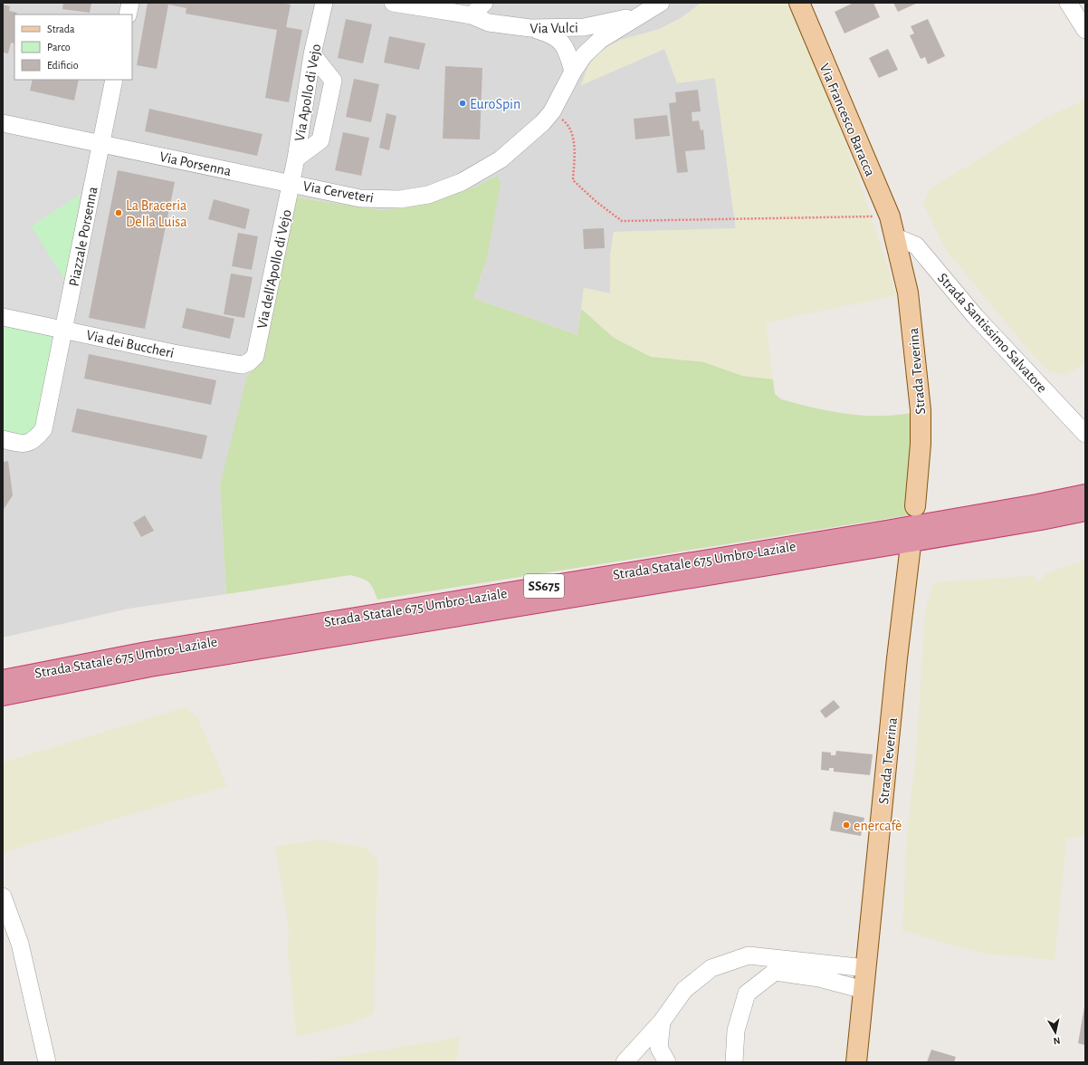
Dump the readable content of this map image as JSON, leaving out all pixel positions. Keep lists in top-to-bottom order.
{
  "streets": {
    "highway": ["Strada Statale 675 Umbro-Laziale", "SS675"],
    "main road": ["Via Francesco Baracca", "Strada Teverina"],
    "street": [
      "Via Vulci",
      "Via Apollo di Vejo",
      "Via Porsenna",
      "Via Cerveteri",
      "Piazzale Porsenna",
      "Via dell'Apollo di Vejo",
      "Strada Santissimo Salvatore",
      "Via dei Buccheri"
    ]
  },
  "crossings": [
    ["Via Vulci", "Via Cerveteri"],
    ["Via Apollo di Vejo", "Via Porsenna"],
    ["Via Apollo di Vejo", "Via Cerveteri"],
    ["Via Apollo di Vejo", "Via dell'Apollo di Vejo"],
    ["Via Francesco Baracca", "Strada Santissimo Salvatore"],
    ["Via Francesco Baracca", "Strada Teverina"],
    ["Via Porsenna", "Via Cerveteri"],
    ["Via Porsenna", "Piazzale Porsenna"],
    ["Via Porsenna", "Via dell'Apollo di Vejo"],
    ["Via Cerveteri", "Via dell'Apollo di Vejo"],
    ["Piazzale Porsenna", "Via dei Buccheri"],
    ["Via dell'Apollo di Vejo", "Via dei Buccheri"],
    ["Strada Santissimo Salvatore", "Strada Teverina"]
  ],
  "places": ["EuroSpin", "La Braceria Della Luisa", "enercafè"],
  "legend": ["Strada", "Parco", "Edificio"],
  "north": "bottom"
}
